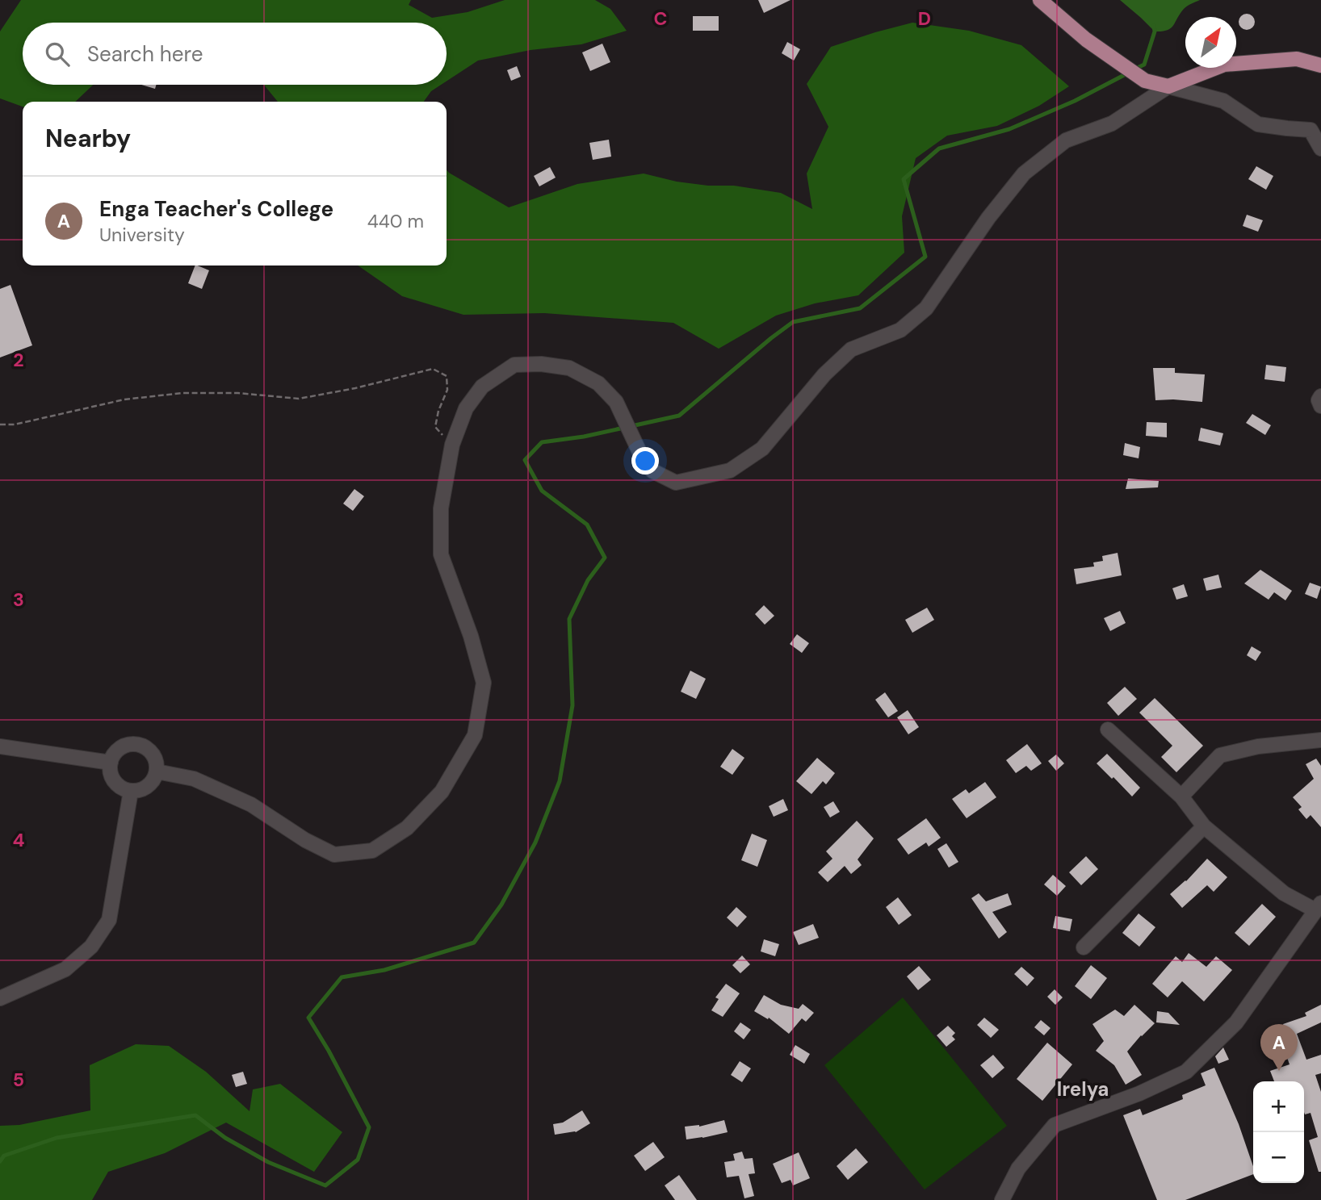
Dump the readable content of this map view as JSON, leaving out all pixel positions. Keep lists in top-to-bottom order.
{
  "districts": ["Irelya"],
  "north": "top right",
  "page": {
    "search": "Search here",
    "heading": "Nearby",
    "list": [
      {
        "mark": "A",
        "name": "Enga Teacher's College",
        "note": "University",
        "value": "440 m"
      }
    ],
    "pins": "A",
    "map_buttons": ["+", "−"]
  },
  "grid": {
    "columns": ["C", "D"],
    "rows": [
      "2",
      "3",
      "4",
      "5"
    ]
  }
}
